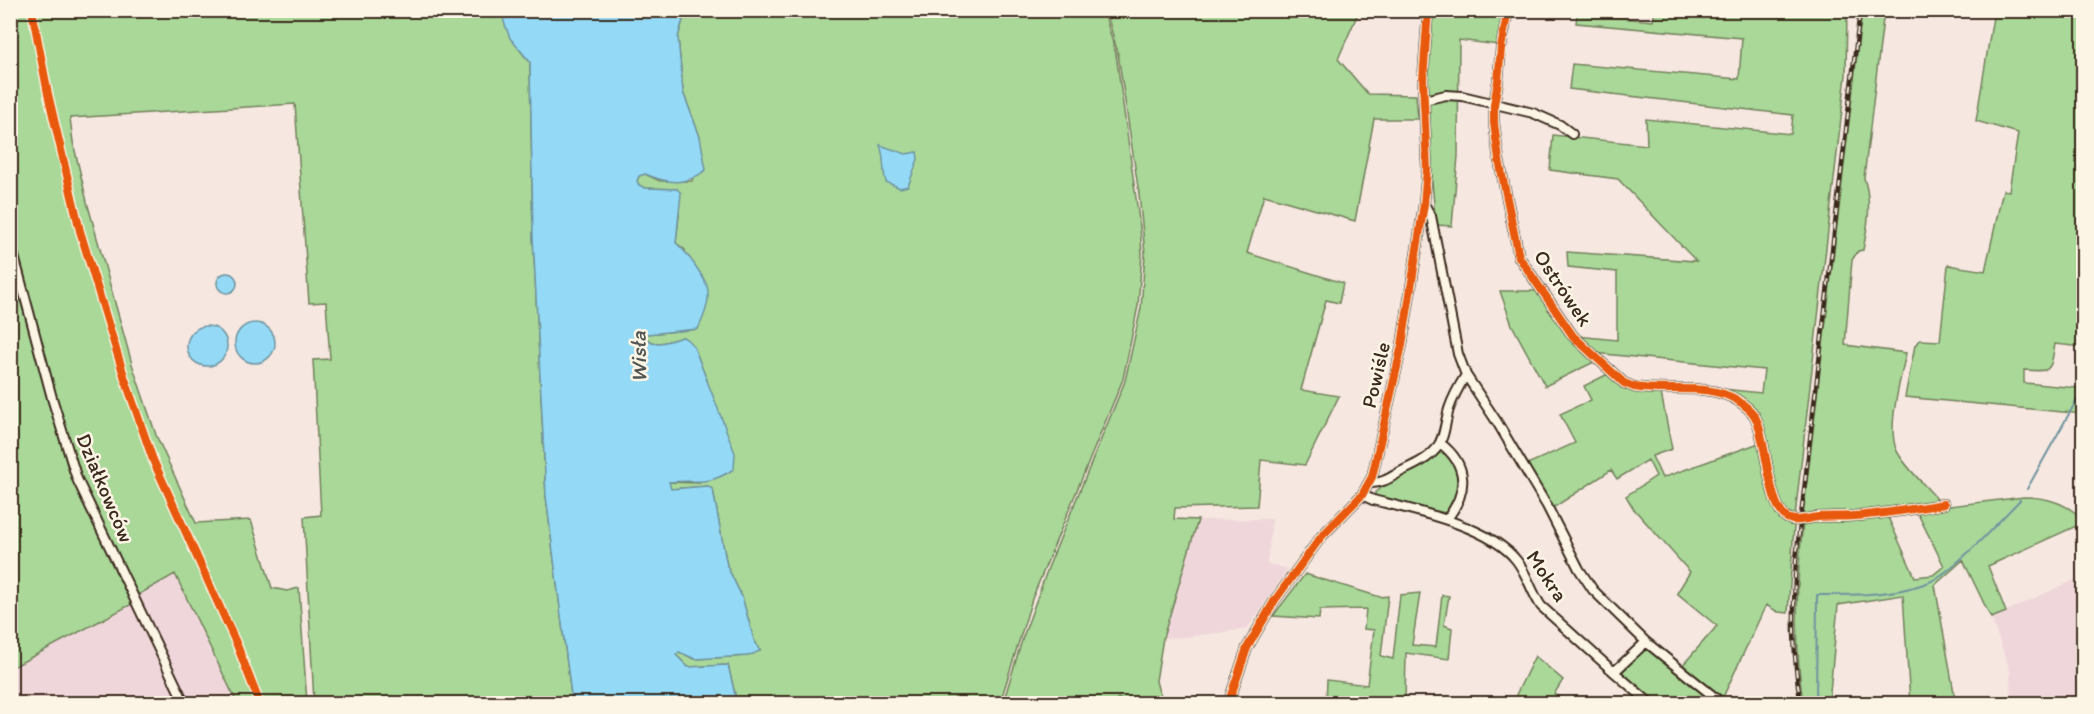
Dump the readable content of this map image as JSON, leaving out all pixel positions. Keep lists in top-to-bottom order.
{
  "streets": {
    "street": [
      "Ostrówek",
      "Powiśle",
      "Działkowców",
      "Mokra"
    ]
  },
  "crossings": [
    ["Powiśle", "Mokra"]
  ],
  "water": ["Wisła"]
}
